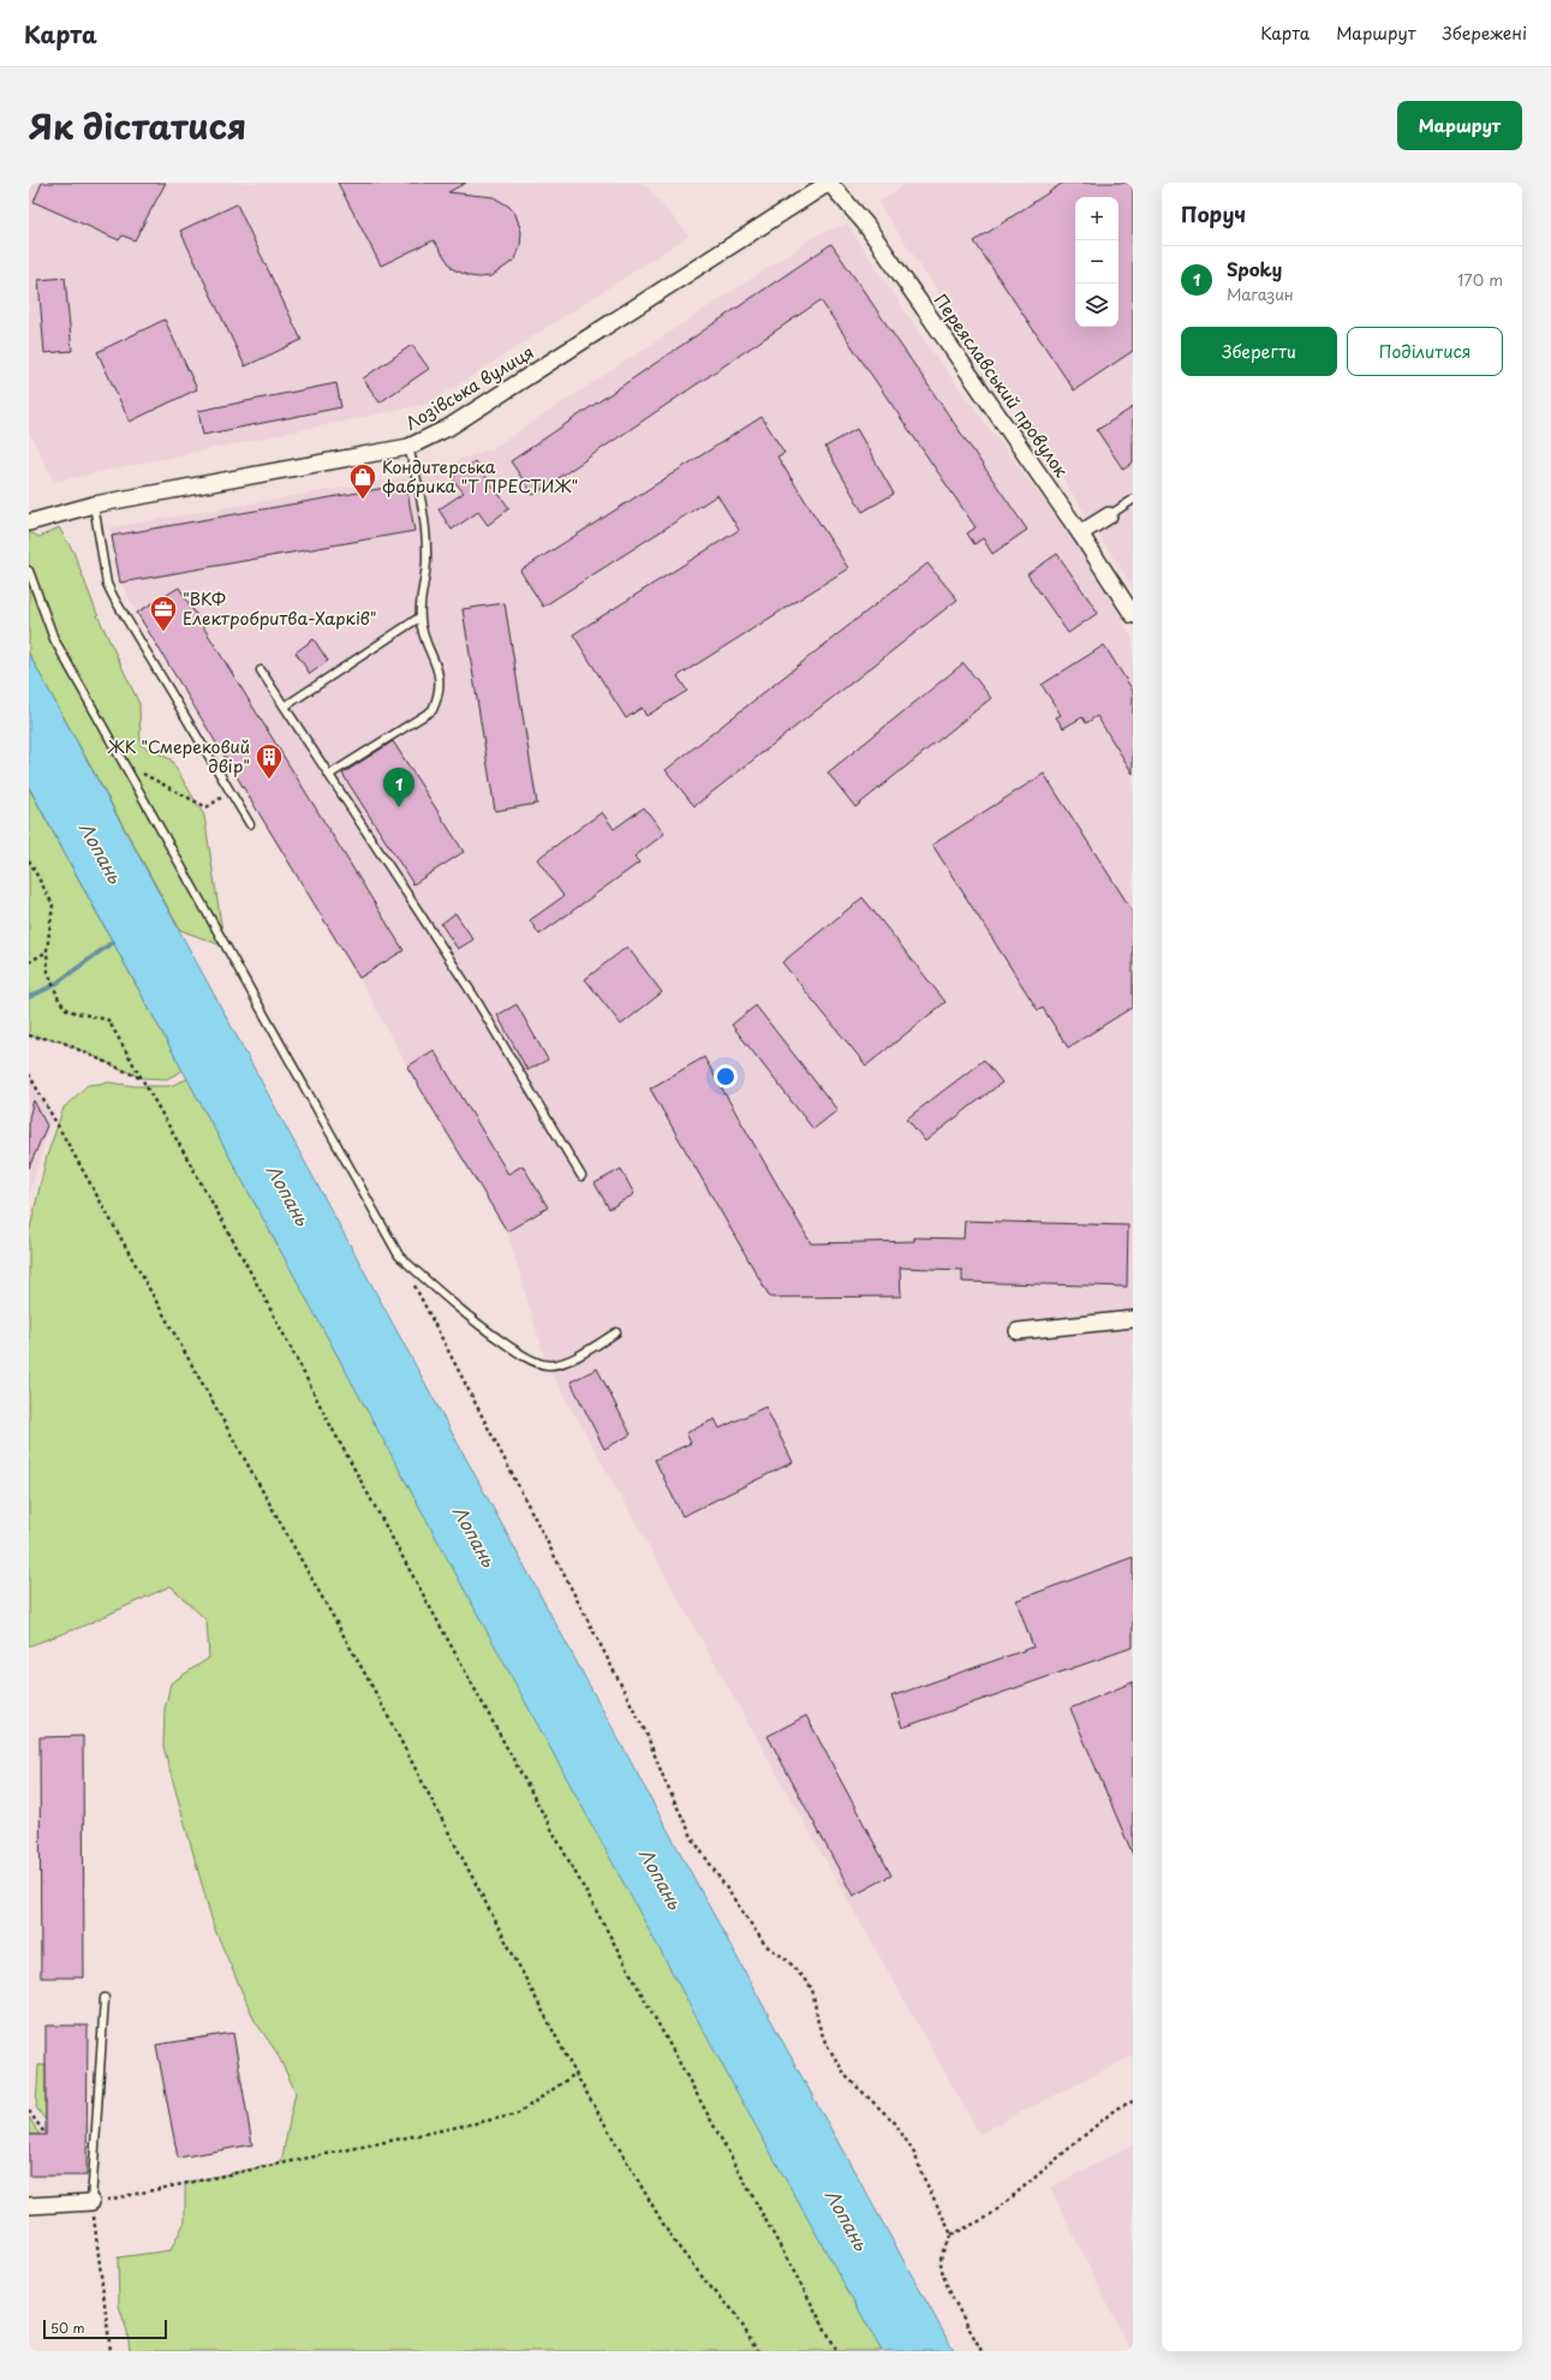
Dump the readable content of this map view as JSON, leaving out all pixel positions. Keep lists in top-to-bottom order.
{
  "streets": {
    "street": ["Переяславський провулок", "Лозівська вулиця"]
  },
  "crossings": [
    ["Переяславський провулок", "Лозівська вулиця"]
  ],
  "water": ["Лопань"],
  "places": {
    "shop": ["Кондитерська фабрика \"Т ПРЕСТИЖ\""],
    "office": ["\"ВКФ Електробритва-Харків\""],
    "building": ["ЖК \"Смерековий двір\""]
  },
  "scale_bar": "50 m",
  "page": {
    "header": "Карта",
    "nav": ["Карта", "Маршрут", "Збережені"],
    "title": "Як дістатися",
    "buttons": [
      "Маршрут",
      ["Зберегти", "Поділитися"]
    ],
    "heading": "Поруч",
    "map_buttons": ["+", "−"],
    "list": [
      {
        "mark": "1",
        "name": "Spoky",
        "note": "Магазин",
        "value": "170 m"
      }
    ],
    "pins": "1",
    "scale": "50 m"
  }
}
